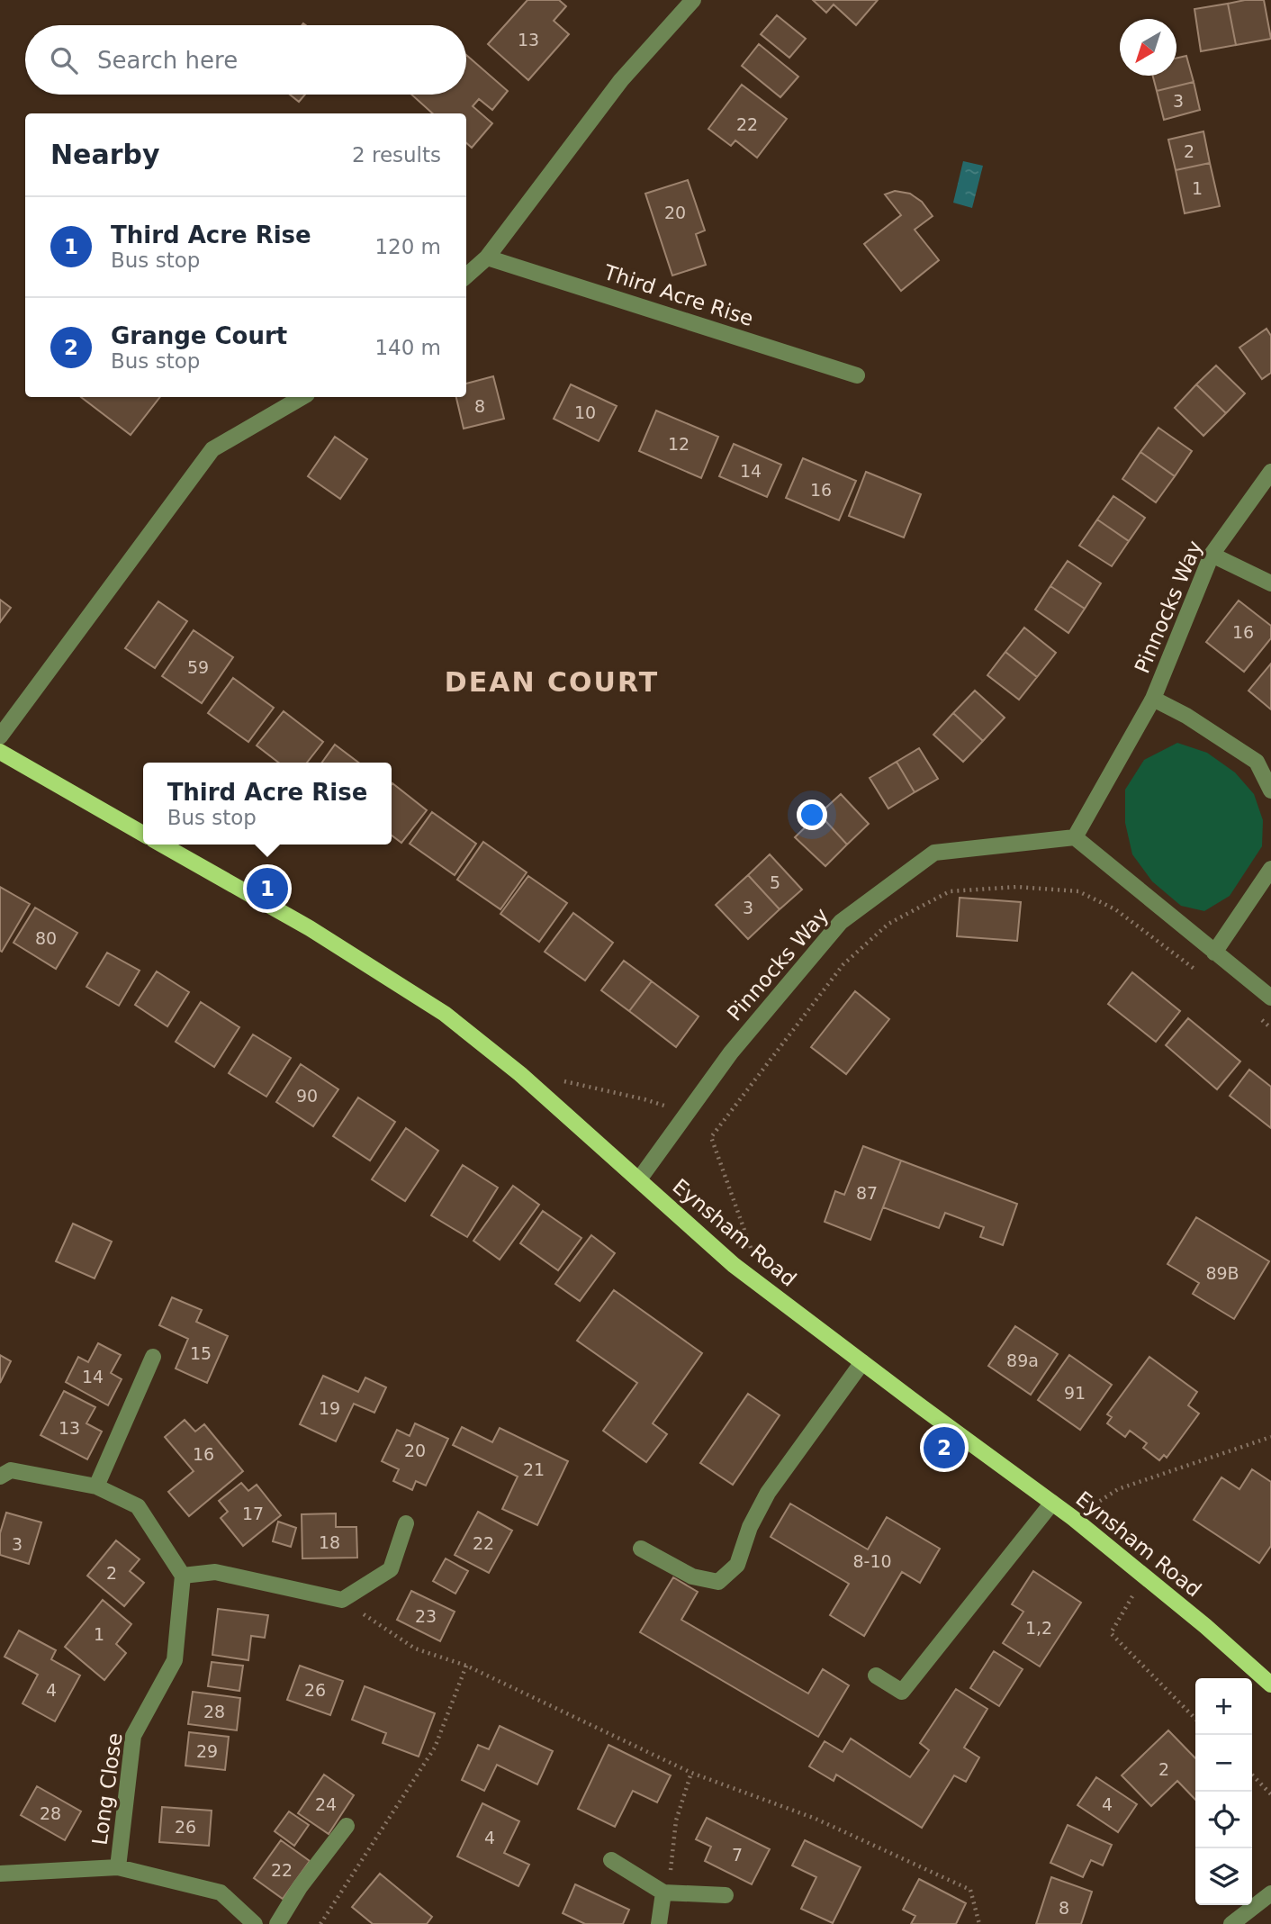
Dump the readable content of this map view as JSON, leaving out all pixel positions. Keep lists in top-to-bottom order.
{
  "streets": {
    "main road": ["Eynsham Road"],
    "street": ["Third Acre Rise", "Pinnocks Way", "Long Close"]
  },
  "crossings": [
    ["Pinnocks Way", "Eynsham Road"]
  ],
  "districts": ["DEAN COURT"],
  "house_numbers": [
    "13",
    "3",
    "22",
    "2",
    "1",
    "20",
    "8",
    "10",
    "12",
    "14",
    "16",
    "16",
    "59",
    "5",
    "3",
    "80",
    "90",
    "87",
    "89B",
    "15",
    "89a",
    "14",
    "91",
    "19",
    "13",
    "20",
    "16",
    "21",
    "17",
    "18",
    "22",
    "3",
    "8-10",
    "2",
    "23",
    "1,2",
    "1",
    "4",
    "26",
    "28",
    "29",
    "2",
    "24",
    "4",
    "28",
    "26",
    "4",
    "7",
    "22",
    "8"
  ],
  "north": "bottom left",
  "page": {
    "search": "Search here",
    "heading": ["Nearby", "2 results"],
    "list": [
      {
        "mark": "1",
        "name": "Third Acre Rise",
        "note": "Bus stop",
        "value": "120 m"
      },
      {
        "mark": "2",
        "name": "Grange Court",
        "note": "Bus stop",
        "value": "140 m"
      }
    ],
    "popup": ["Third Acre Rise", "Bus stop"],
    "pins": ["1", "2"],
    "map_buttons": ["+", "−"]
  }
}
